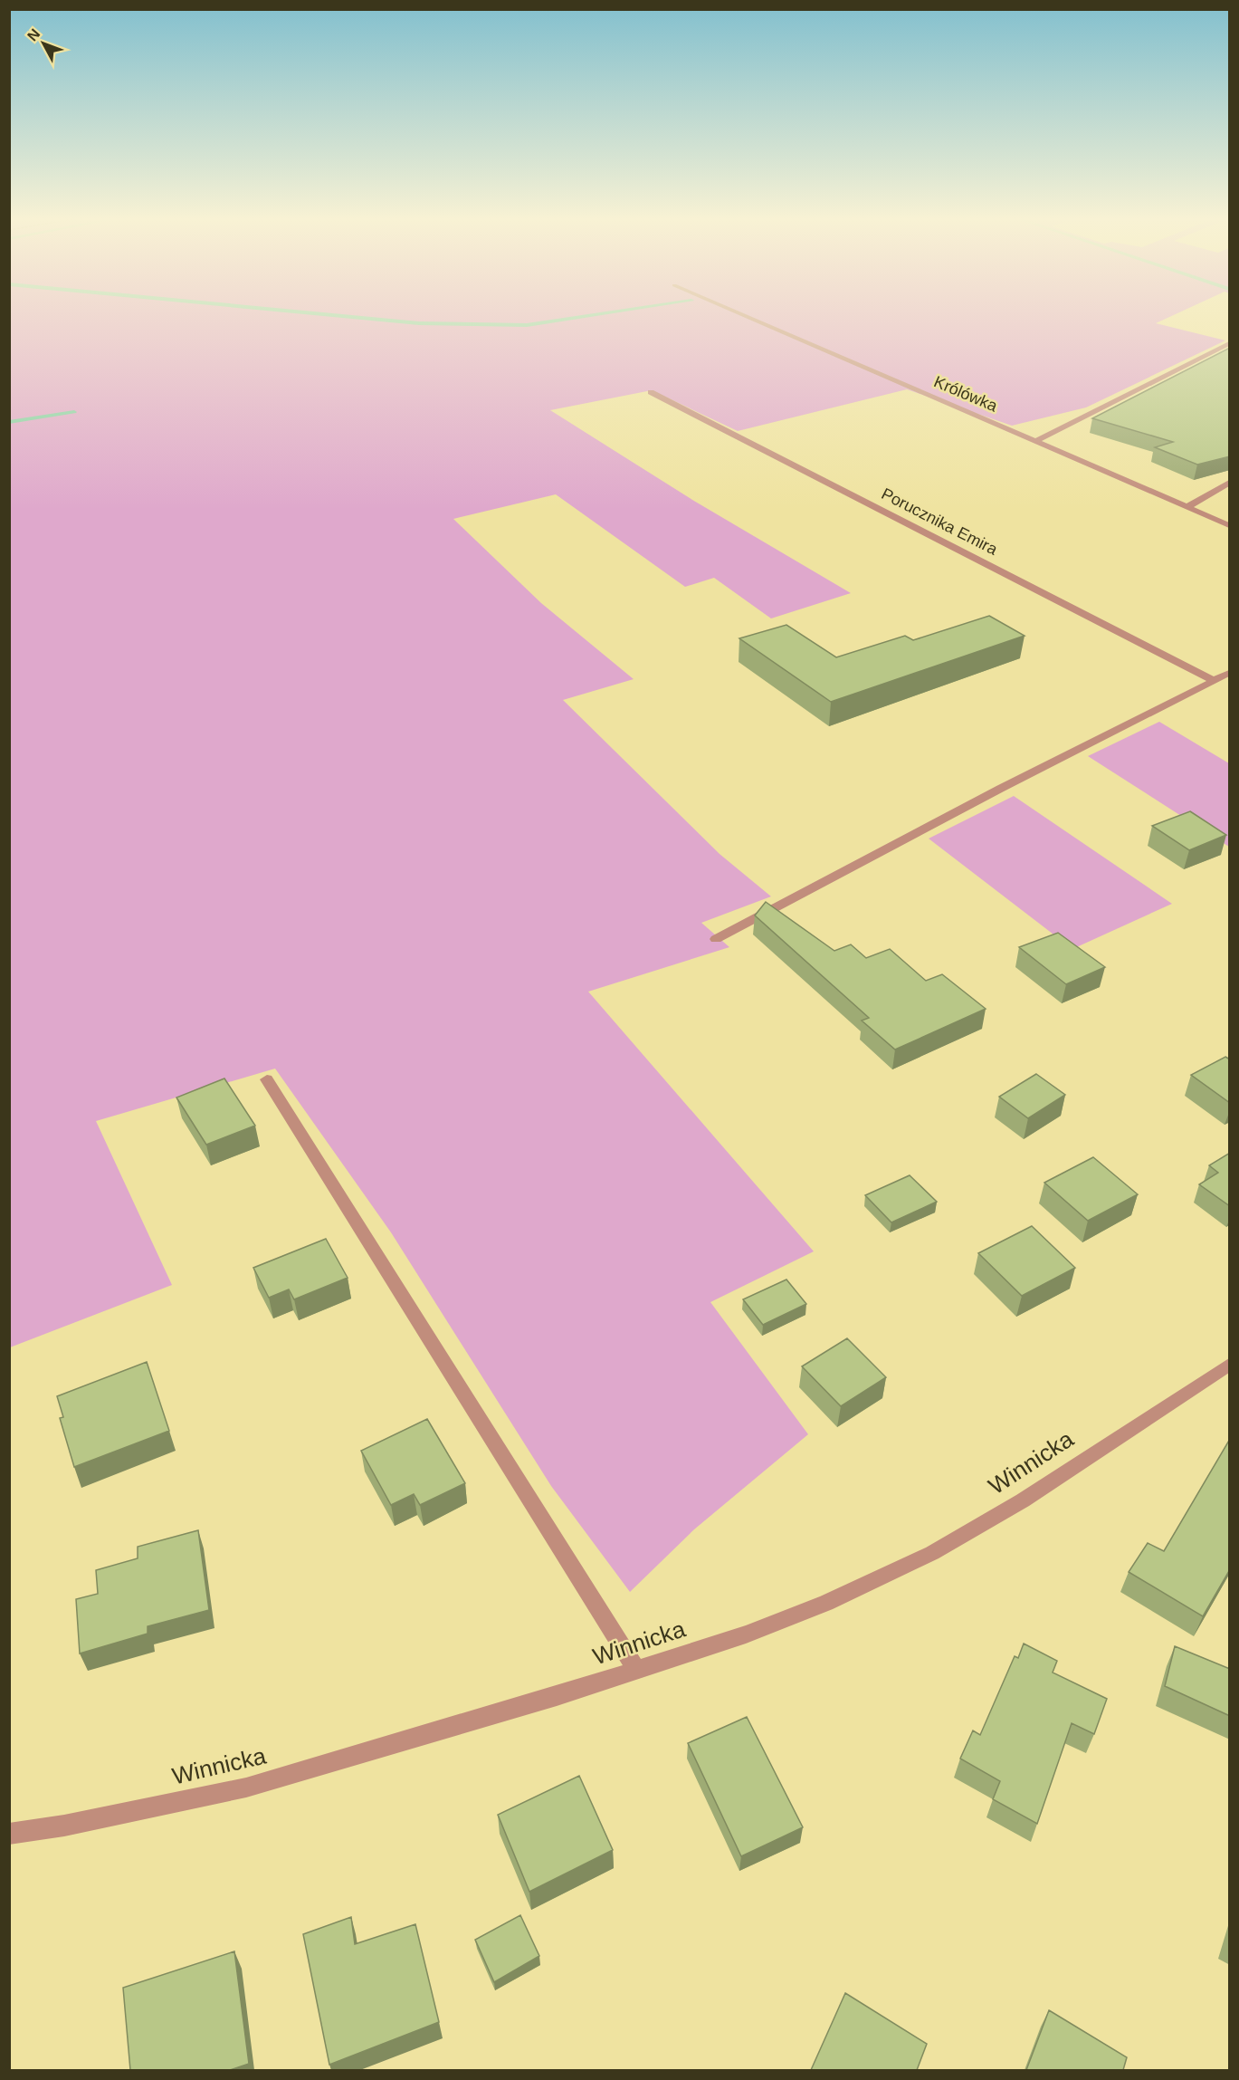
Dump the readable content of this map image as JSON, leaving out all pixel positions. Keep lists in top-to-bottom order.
{
  "streets": {
    "street": ["Królówka", "Porucznika Emira", "Winnicka"]
  },
  "north": "top left"
}
